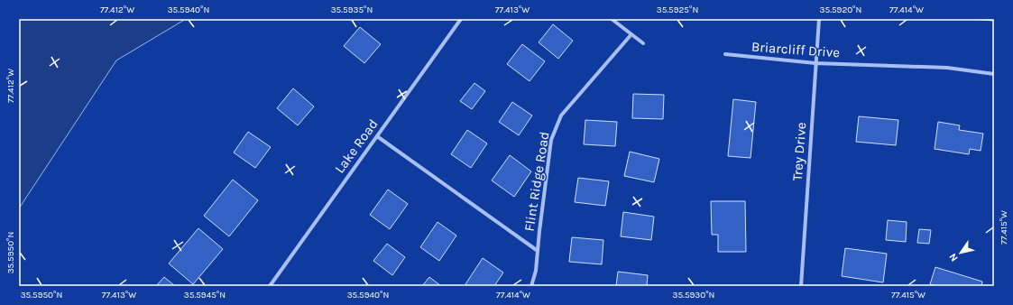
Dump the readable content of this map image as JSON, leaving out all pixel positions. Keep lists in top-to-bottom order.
{
  "streets": {
    "street": [
      "Briarcliff Drive",
      "Lake Road",
      "Trey Drive",
      "Flint Ridge Road"
    ]
  },
  "crossings": [
    ["Briarcliff Drive", "Trey Drive"],
    ["Lake Road", "Flint Ridge Road"]
  ],
  "north": "bottom left",
  "coordinates": [
    "77.412°W",
    "35.5940°N",
    "35.5935°N",
    "77.413°W",
    "35.5925°N",
    "35.5920°N",
    "77.414°W",
    "77.415°W",
    "35.5950°N",
    "35.5945°N",
    "35.5930°N"
  ]
}
